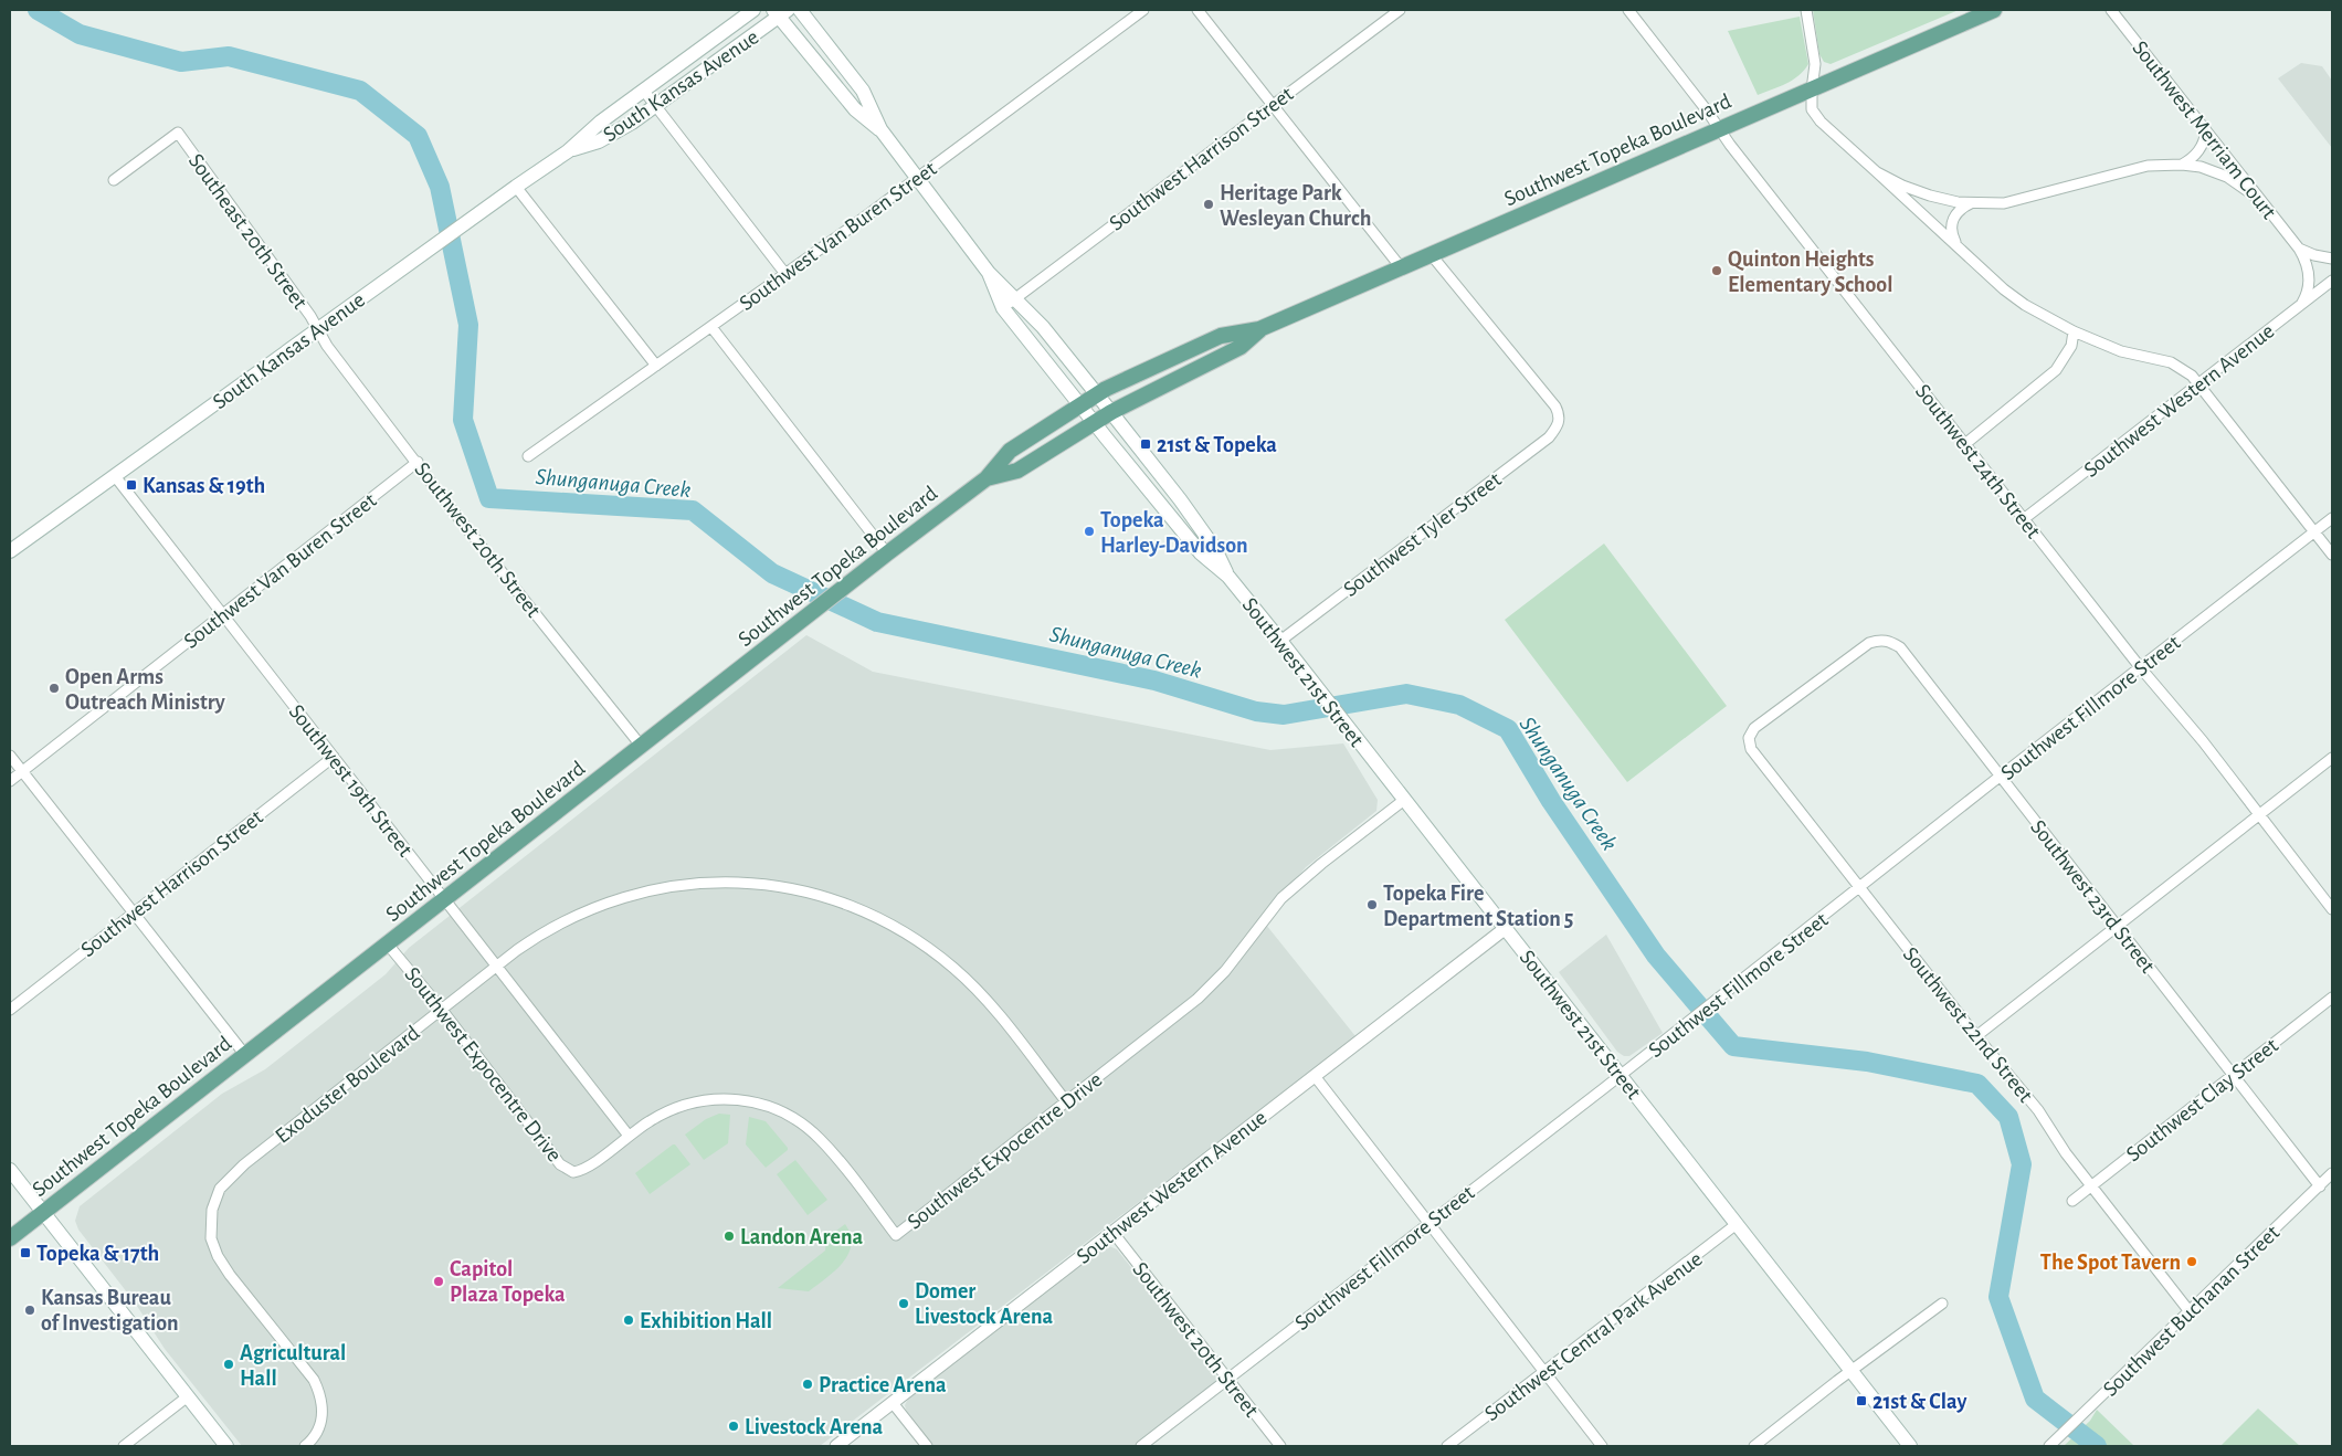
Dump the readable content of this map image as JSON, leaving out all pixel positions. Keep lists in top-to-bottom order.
{
  "streets": {
    "main road": ["South Kansas Avenue", "Southwest Topeka Boulevard", "Southwest 21st Street"],
    "street": [
      "Southwest Merriam Court",
      "Southwest Harrison Street",
      "Southeast 20th Street",
      "Southwest Van Buren Street",
      "Southwest Western Avenue",
      "Southwest 24th Street",
      "Southwest Tyler Street",
      "Southwest 20th Street",
      "Southwest Fillmore Street",
      "Southwest 19th Street",
      "Southwest 23rd Street",
      "Southwest 22nd Street",
      "Southwest Expocentre Drive",
      "Exoduster Boulevard",
      "Southwest Clay Street",
      "Southwest Buchanan Street",
      "Southwest Central Park Avenue"
    ]
  },
  "crossings": [
    ["South Kansas Avenue", "Southeast 20th Street"],
    ["South Kansas Avenue", "Southwest 20th Street"],
    ["South Kansas Avenue", "Southwest 21st Street"],
    ["South Kansas Avenue", "Southwest 19th Street"],
    ["Southwest Merriam Court", "Southwest Western Avenue"],
    ["Southwest Topeka Boulevard", "Southwest 24th Street"],
    ["Southwest Topeka Boulevard", "Southwest Tyler Street"],
    ["Southwest Topeka Boulevard", "Southwest 20th Street"],
    ["Southwest Topeka Boulevard", "Southwest 21st Street"],
    ["Southwest Topeka Boulevard", "Southwest 19th Street"],
    ["Southwest Topeka Boulevard", "Southwest Expocentre Drive"],
    ["Southwest Harrison Street", "Southwest 21st Street"],
    ["Southwest Harrison Street", "Southwest 19th Street"],
    ["Southeast 20th Street", "Southwest 20th Street"],
    ["Southwest Van Buren Street", "Southwest 20th Street"],
    ["Southwest Van Buren Street", "Southwest 21st Street"],
    ["Southwest Van Buren Street", "Southwest 19th Street"],
    ["Southwest Western Avenue", "Southwest 24th Street"],
    ["Southwest Western Avenue", "Southwest 20th Street"],
    ["Southwest Western Avenue", "Southwest 21st Street"],
    ["Southwest 24th Street", "Southwest Fillmore Street"],
    ["Southwest Tyler Street", "Southwest 21st Street"],
    ["Southwest 20th Street", "Southwest Fillmore Street"],
    ["Southwest 21st Street", "Southwest Fillmore Street"],
    ["Southwest 21st Street", "Southwest Expocentre Drive"],
    ["Southwest 21st Street", "Southwest Central Park Avenue"],
    ["Southwest Fillmore Street", "Southwest 23rd Street"],
    ["Southwest Fillmore Street", "Southwest 22nd Street"],
    ["Southwest 19th Street", "Southwest Expocentre Drive"],
    ["Southwest 19th Street", "Exoduster Boulevard"],
    ["Southwest 23rd Street", "Southwest 22nd Street"],
    ["Southwest 23rd Street", "Southwest Clay Street"],
    ["Southwest 23rd Street", "Southwest Buchanan Street"],
    ["Southwest 22nd Street", "Southwest Clay Street"],
    ["Southwest 22nd Street", "Southwest Buchanan Street"],
    ["Southwest Expocentre Drive", "Exoduster Boulevard"]
  ],
  "water": ["Shunganuga Creek"],
  "places": {
    "other": [
      "Heritage Park Wesleyan Church",
      "Quinton Heights Elementary School",
      "Topeka Harley-Davidson",
      "Open Arms Outreach Ministry",
      "Topeka Fire Department Station 5",
      "Landon Arena",
      "The Spot Tavern",
      "Capitol Plaza Topeka",
      "Domer Livestock Arena",
      "Kansas Bureau of Investigation",
      "Exhibition Hall",
      "Agricultural Hall",
      "Practice Arena",
      "Livestock Arena"
    ],
    "transit": [
      "21st & Topeka",
      "Kansas & 19th",
      "Topeka & 17th",
      "21st & Clay"
    ]
  }
}
